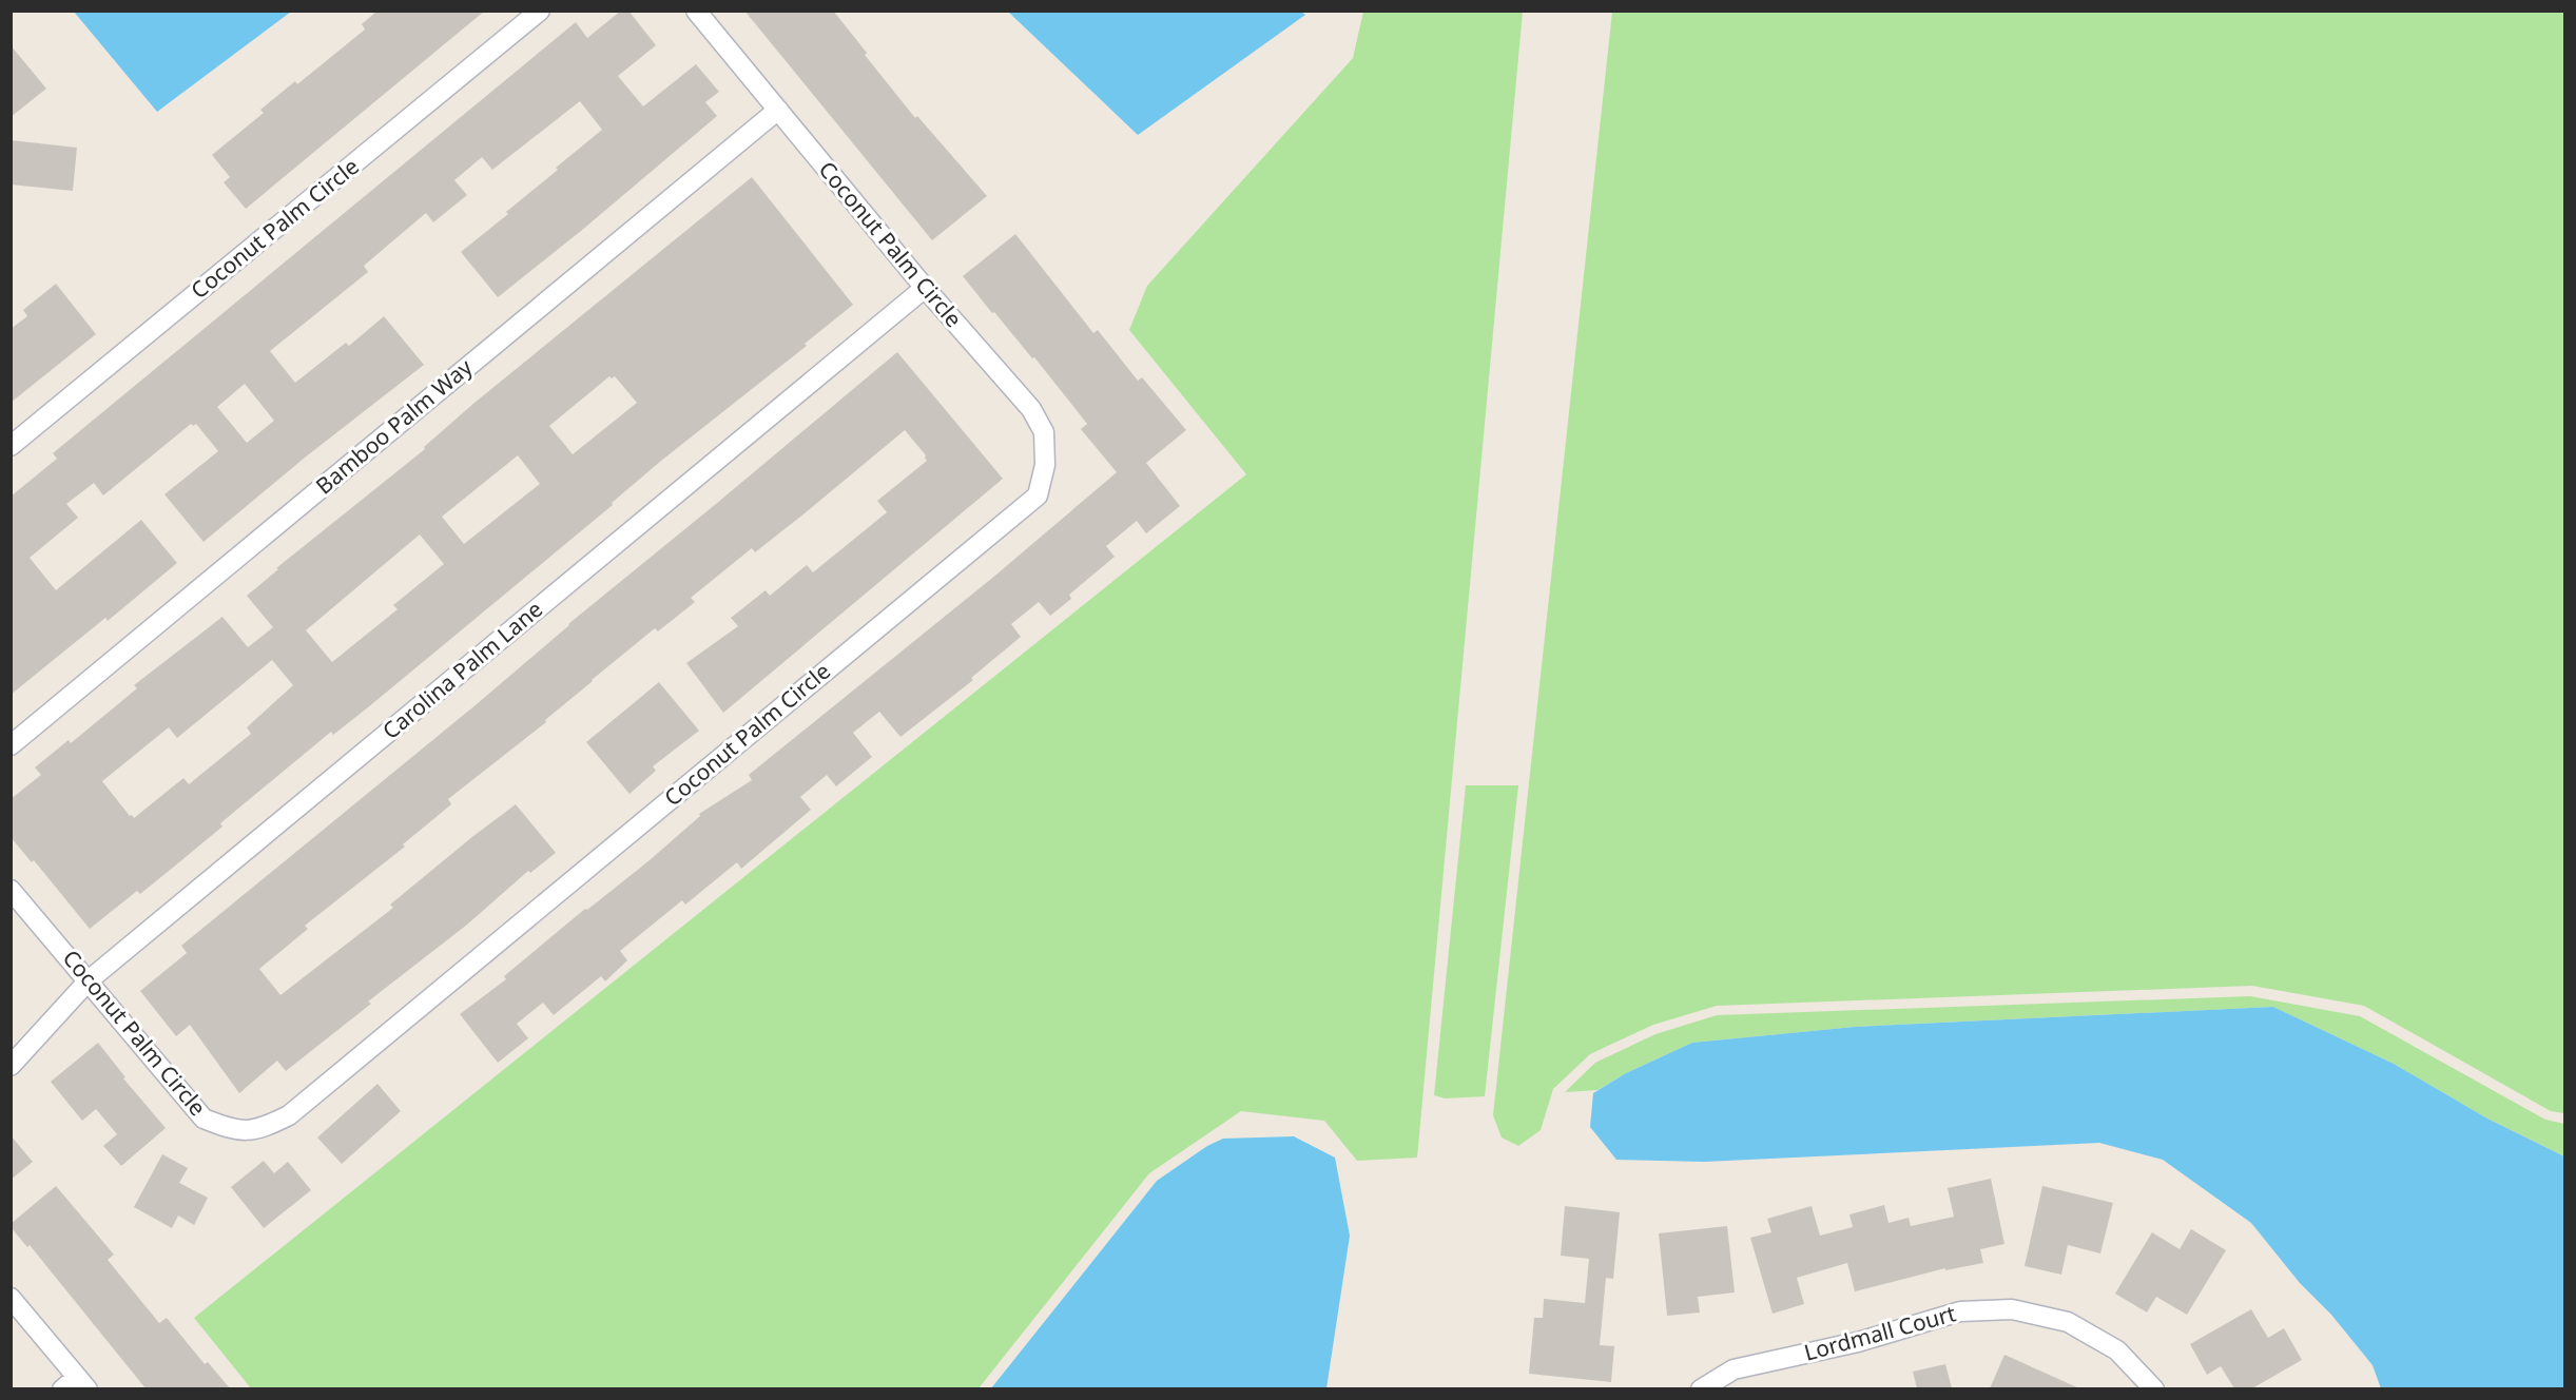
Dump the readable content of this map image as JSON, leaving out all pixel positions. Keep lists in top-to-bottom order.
{
  "streets": {
    "street": [
      "Coconut Palm Circle",
      "Bamboo Palm Way",
      "Carolina Palm Lane",
      "Lordmall Court"
    ]
  },
  "crossings": [
    ["Coconut Palm Circle", "Bamboo Palm Way"],
    ["Coconut Palm Circle", "Carolina Palm Lane"]
  ]
}
